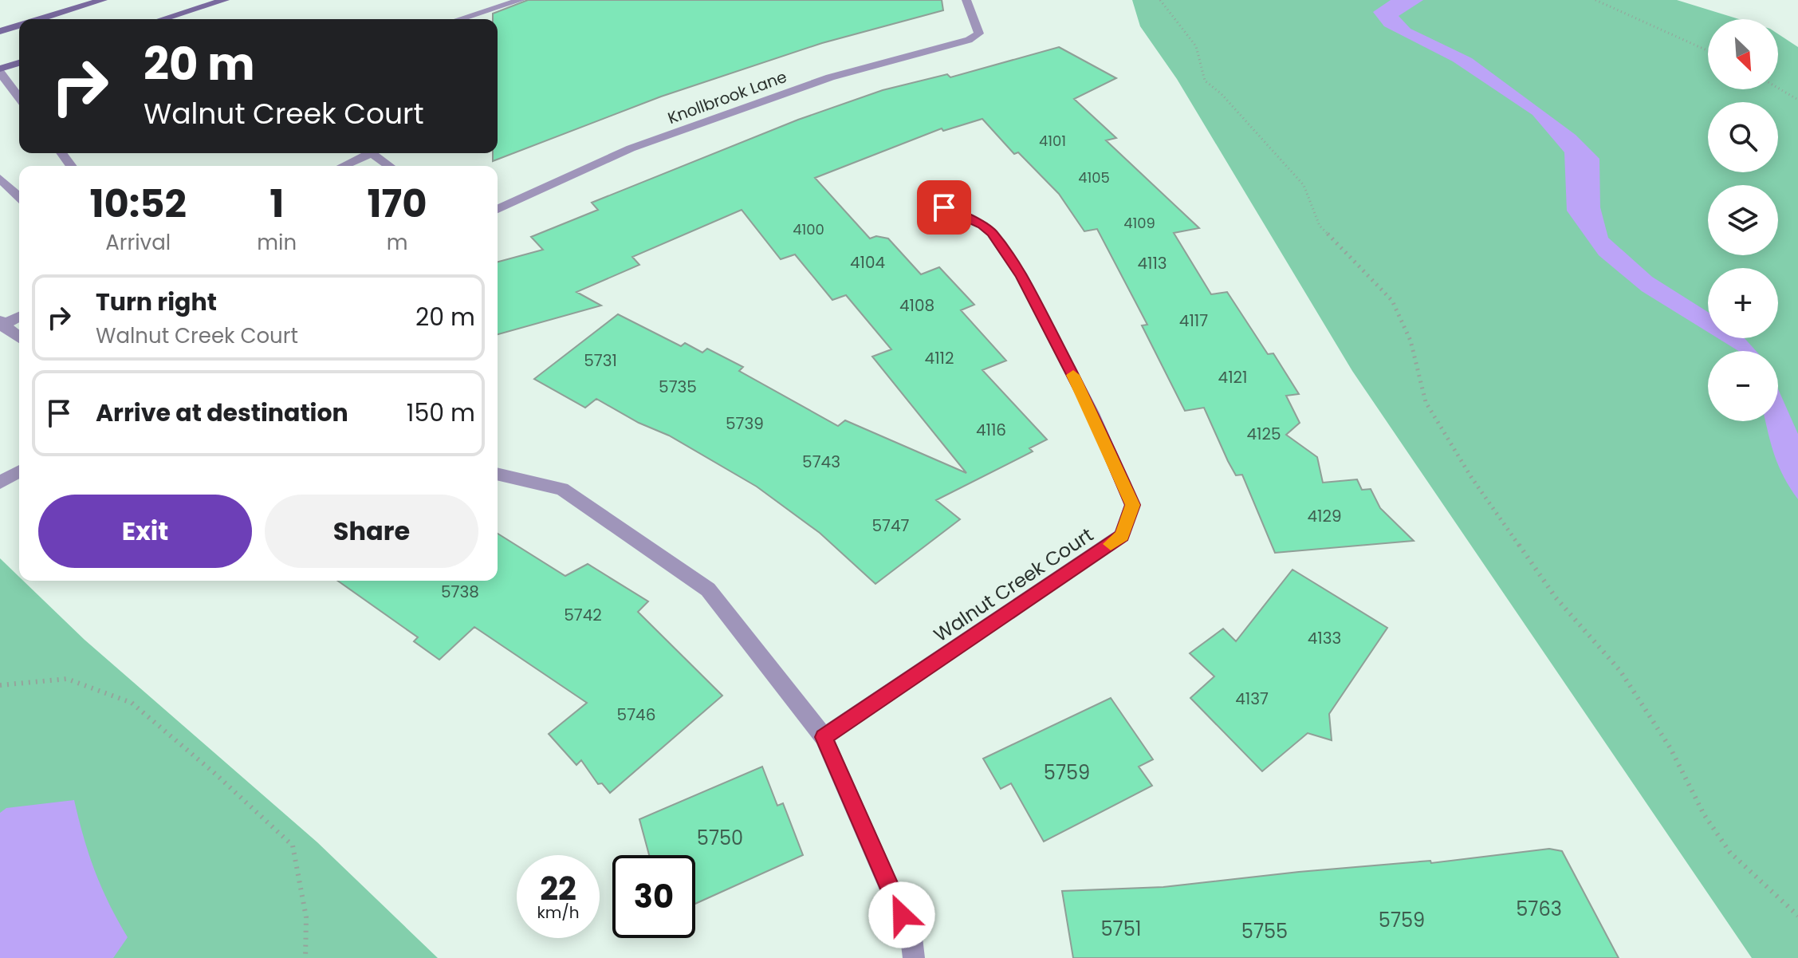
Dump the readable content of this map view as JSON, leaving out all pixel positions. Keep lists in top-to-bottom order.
{
  "streets": {
    "street": ["Knollbrook Lane", "Walnut Creek Court"]
  },
  "house_numbers": [
    "4101",
    "4105",
    "4109",
    "4100",
    "4104",
    "4113",
    "4108",
    "4117",
    "4112",
    "5731",
    "4121",
    "5735",
    "5739",
    "4116",
    "4125",
    "5743",
    "4129",
    "5747",
    "5738",
    "5742",
    "4133",
    "4137",
    "5746",
    "5759",
    "5750",
    "5763",
    "5759",
    "5751",
    "5755"
  ],
  "north": "bottom right",
  "page": {
    "map_buttons": ["+", "−"],
    "turn": ["20 m", "Walnut Creek Court"],
    "eta": [
      "10:52",
      "Arrival",
      "1",
      "min",
      "170",
      "m"
    ],
    "list": [
      {
        "name": "Turn right",
        "note": "Walnut Creek Court",
        "value": "20 m"
      },
      {
        "name": "Arrive at destination",
        "value": "150 m"
      }
    ],
    "buttons": ["Exit", "Share"],
    "speed": "22 km/h",
    "limit": "30"
  }
}
